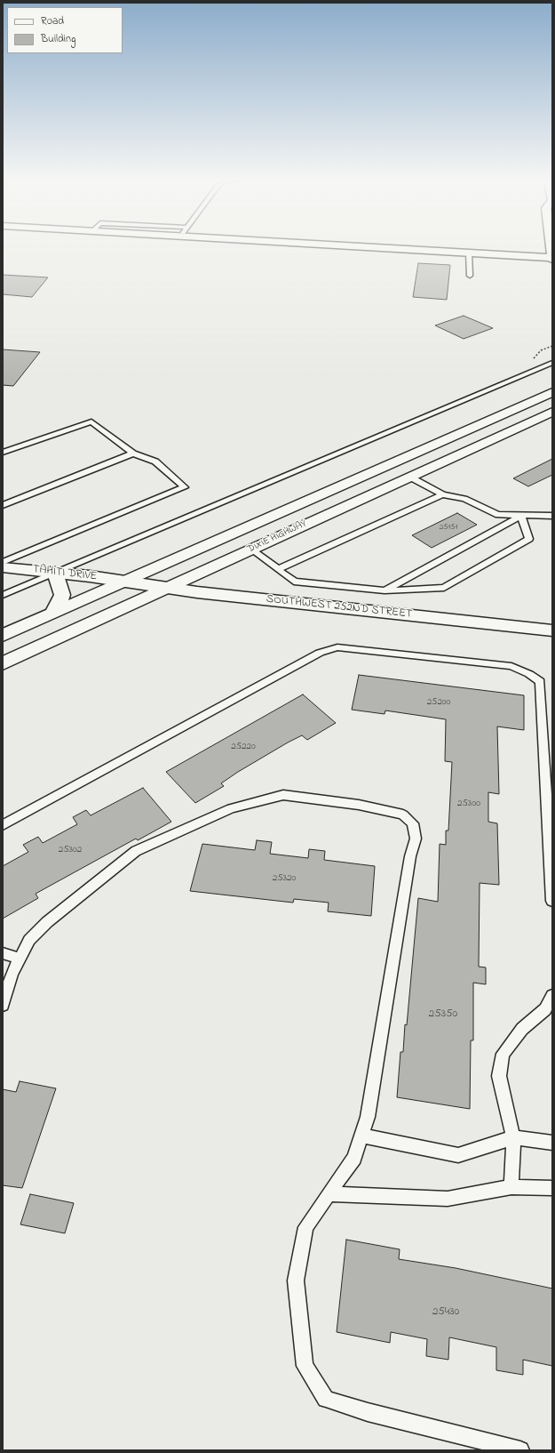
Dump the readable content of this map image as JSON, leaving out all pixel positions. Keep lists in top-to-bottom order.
{
  "streets": {
    "main road": ["DIXIE HIGHWAY", "TAHITI DRIVE", "SOUTHWEST 252ND STREET"]
  },
  "crossings": [
    ["DIXIE HIGHWAY", "TAHITI DRIVE"],
    ["DIXIE HIGHWAY", "SOUTHWEST 252ND STREET"],
    ["TAHITI DRIVE", "SOUTHWEST 252ND STREET"]
  ],
  "house_numbers": [
    "25151",
    "25200",
    "25220",
    "25300",
    "25302",
    "25320",
    "25350",
    "25430"
  ],
  "legend": ["Road", "Building"]
}
